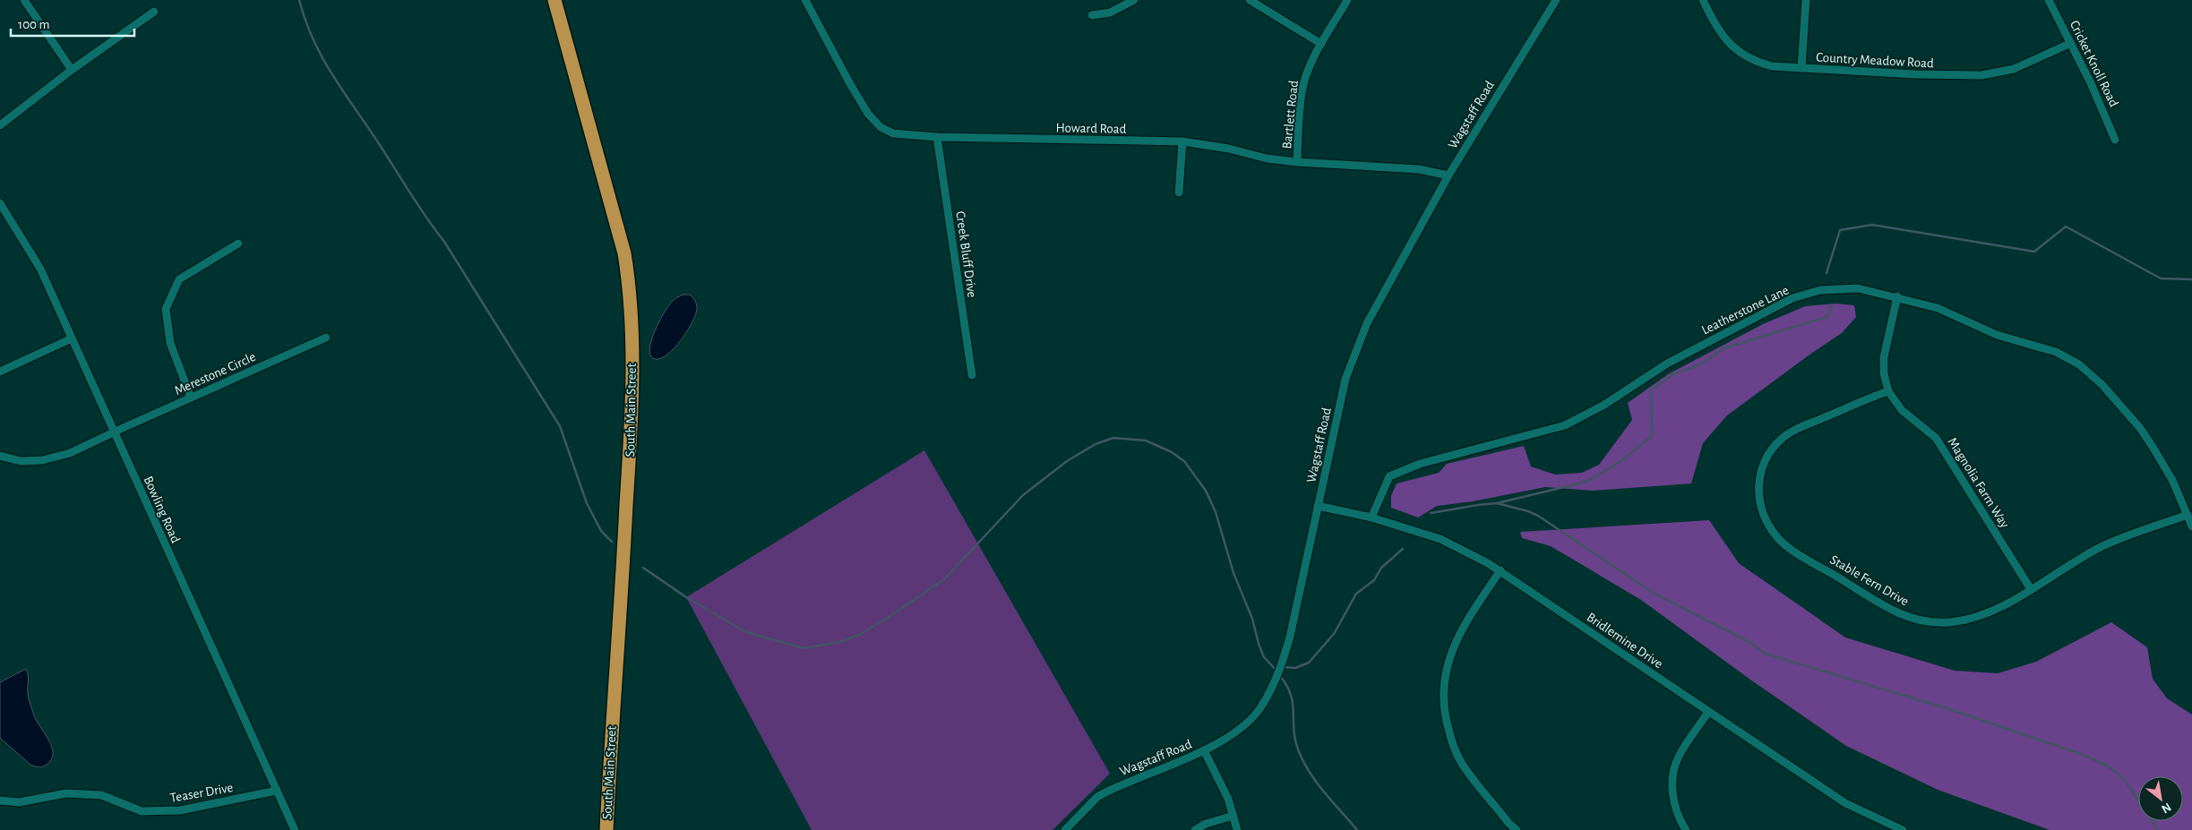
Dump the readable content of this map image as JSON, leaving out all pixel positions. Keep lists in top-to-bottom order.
{
  "streets": {
    "highway": ["South Main Street"],
    "street": [
      "Country Meadow Road",
      "Cricket Knoll Road",
      "Bartlett Road",
      "Wagstaff Road",
      "Howard Road",
      "Creek Bluff Drive",
      "Leatherstone Lane",
      "Merestone Circle",
      "Magnolia Farm Way",
      "Bowling Road",
      "Stable Fern Drive",
      "Bridlemine Drive",
      "Teaser Drive"
    ]
  },
  "crossings": [
    ["Country Meadow Road", "Cricket Knoll Road"],
    ["Bartlett Road", "Howard Road"],
    ["Wagstaff Road", "Howard Road"],
    ["Wagstaff Road", "Bridlemine Drive"],
    ["Howard Road", "Creek Bluff Drive"],
    ["Leatherstone Lane", "Magnolia Farm Way"],
    ["Leatherstone Lane", "Stable Fern Drive"],
    ["Leatherstone Lane", "Bridlemine Drive"],
    ["Merestone Circle", "Bowling Road"],
    ["Magnolia Farm Way", "Stable Fern Drive"],
    ["Bowling Road", "Teaser Drive"]
  ],
  "scale_bar": "100 m",
  "north": "bottom right"
}
